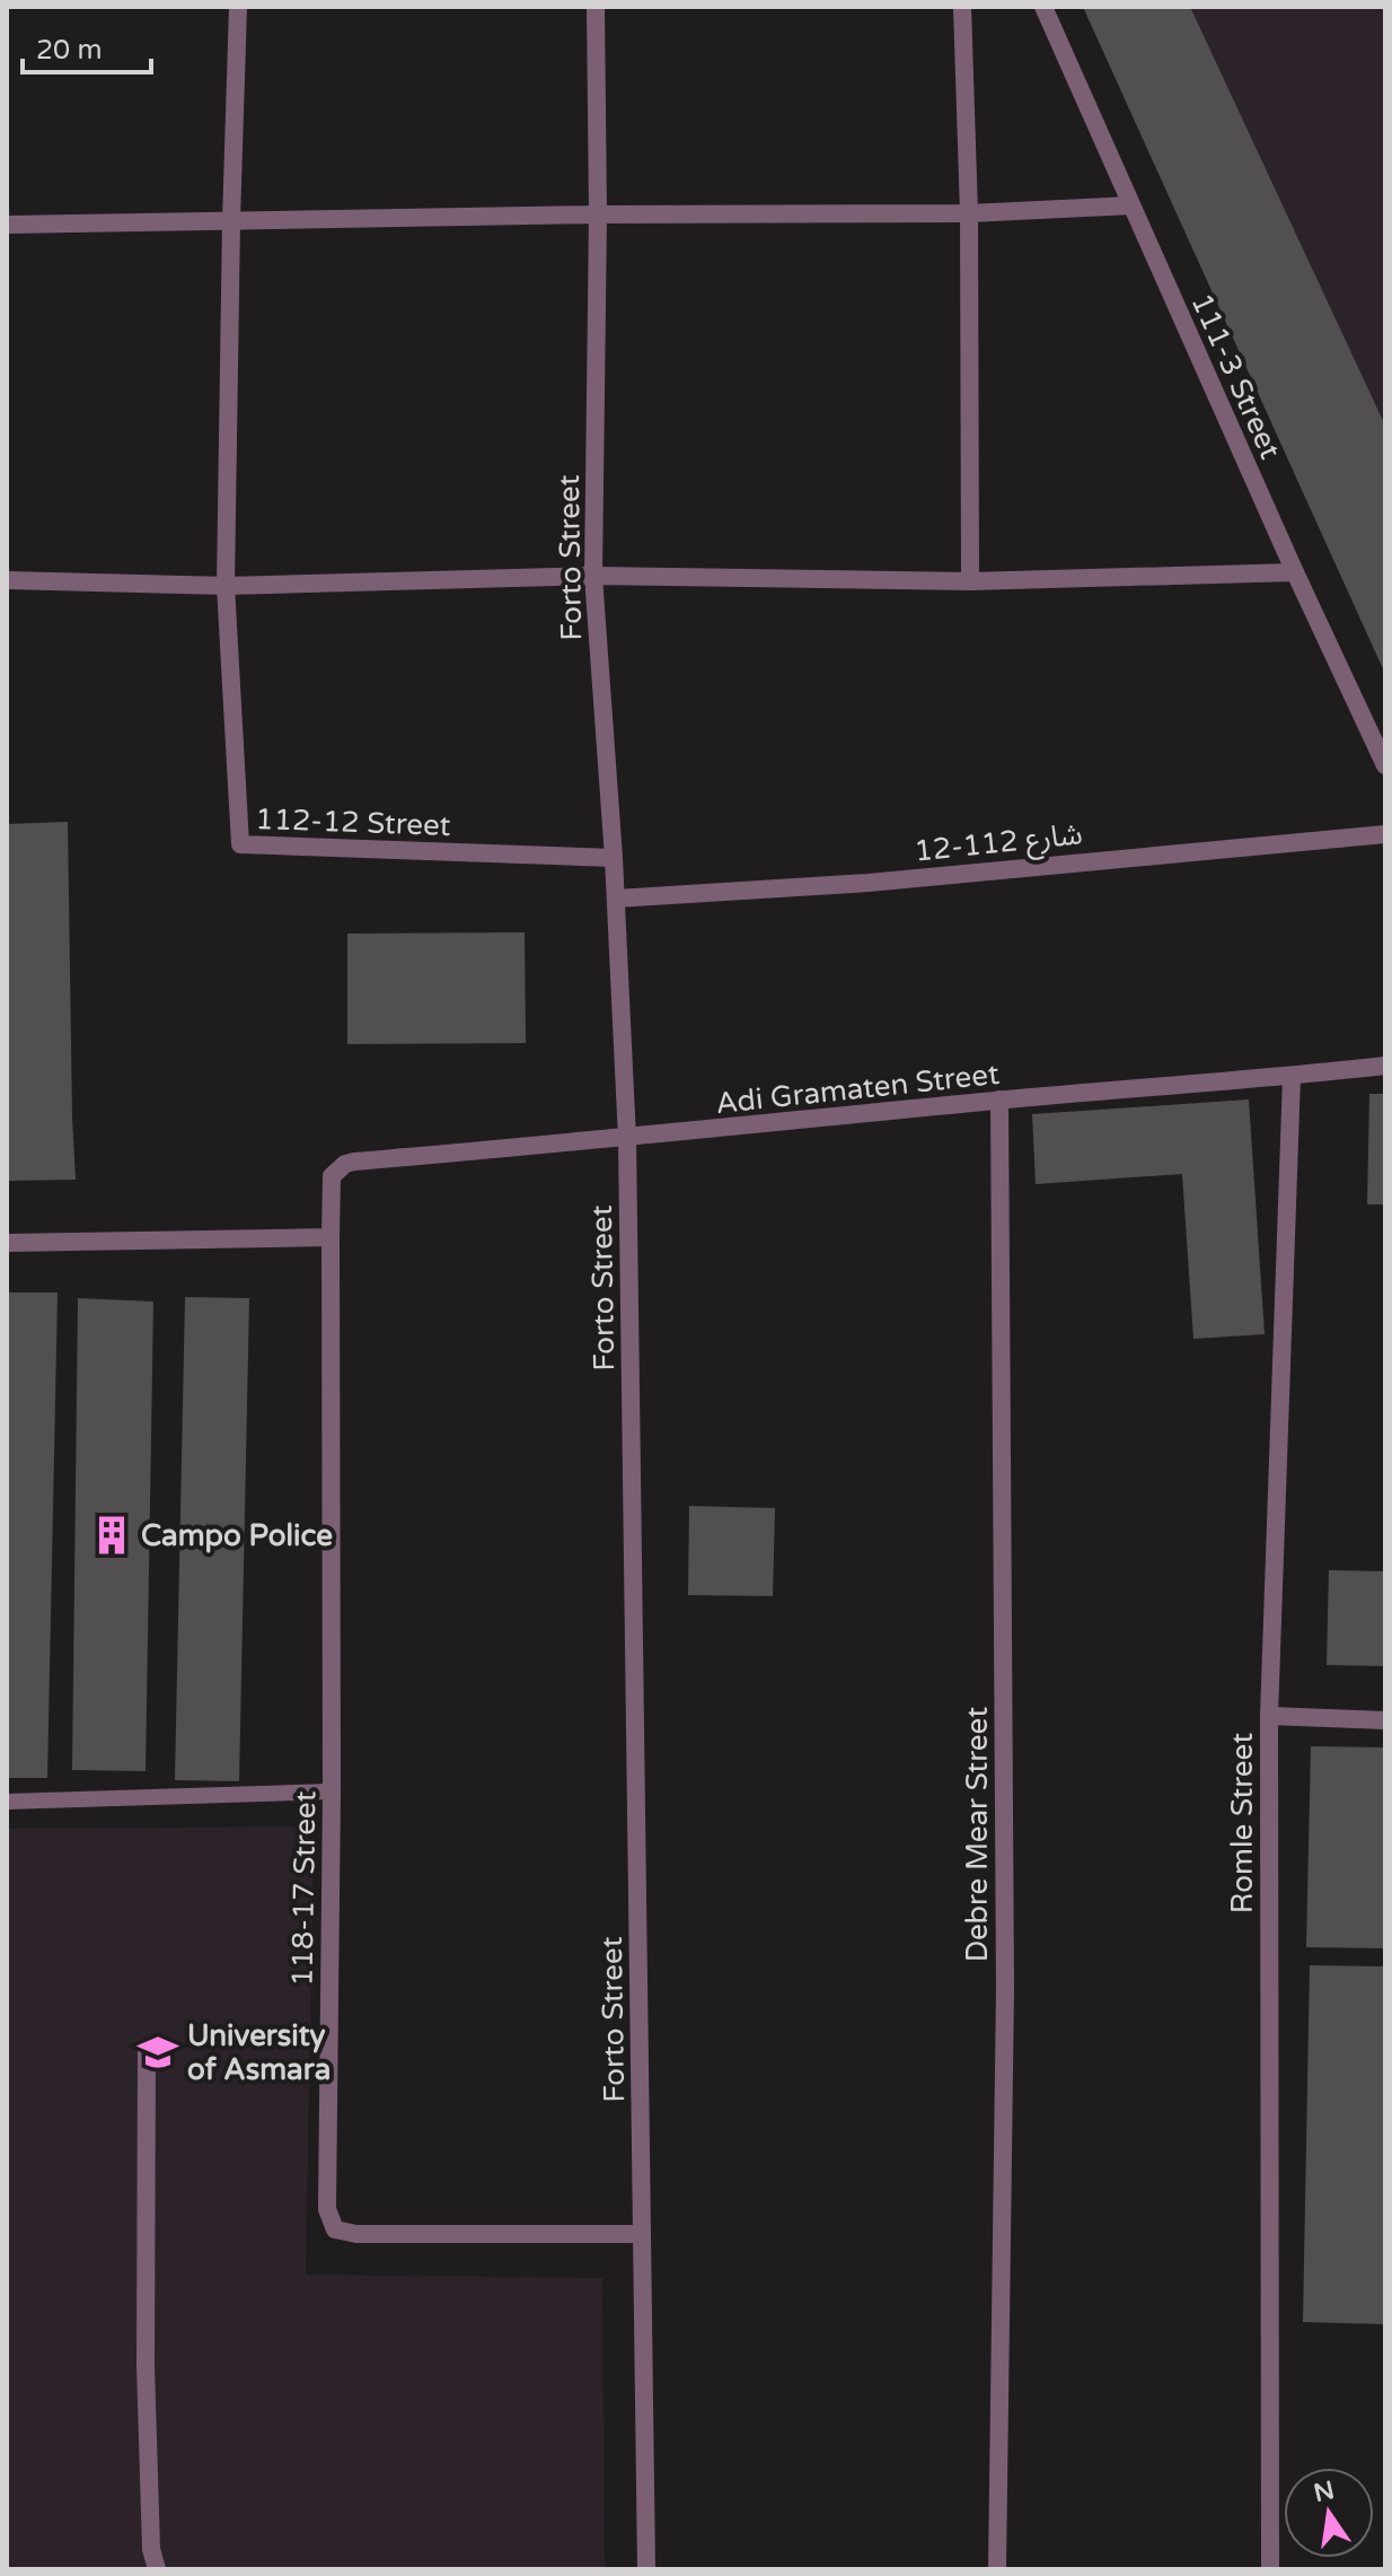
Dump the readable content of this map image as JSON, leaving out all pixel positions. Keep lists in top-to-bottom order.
{
  "streets": {
    "street": [
      "111-3 Street",
      "Forto Street",
      "112-12 Street",
      "شارع 112-12",
      "Adi Gramaten Street",
      "Romle Street",
      "Debre Mear Street",
      "118-17 Street"
    ]
  },
  "crossings": [
    ["Forto Street", "112-12 Street"],
    ["Forto Street", "شارع 112-12"],
    ["Forto Street", "Adi Gramaten Street"],
    ["Forto Street", "118-17 Street"],
    ["Adi Gramaten Street", "Romle Street"],
    ["Adi Gramaten Street", "Debre Mear Street"],
    ["Adi Gramaten Street", "118-17 Street"]
  ],
  "places": {
    "building": ["Campo Police"],
    "school or university": ["University of Asmara"]
  },
  "scale_bar": "20 m",
  "north": "top"
}
